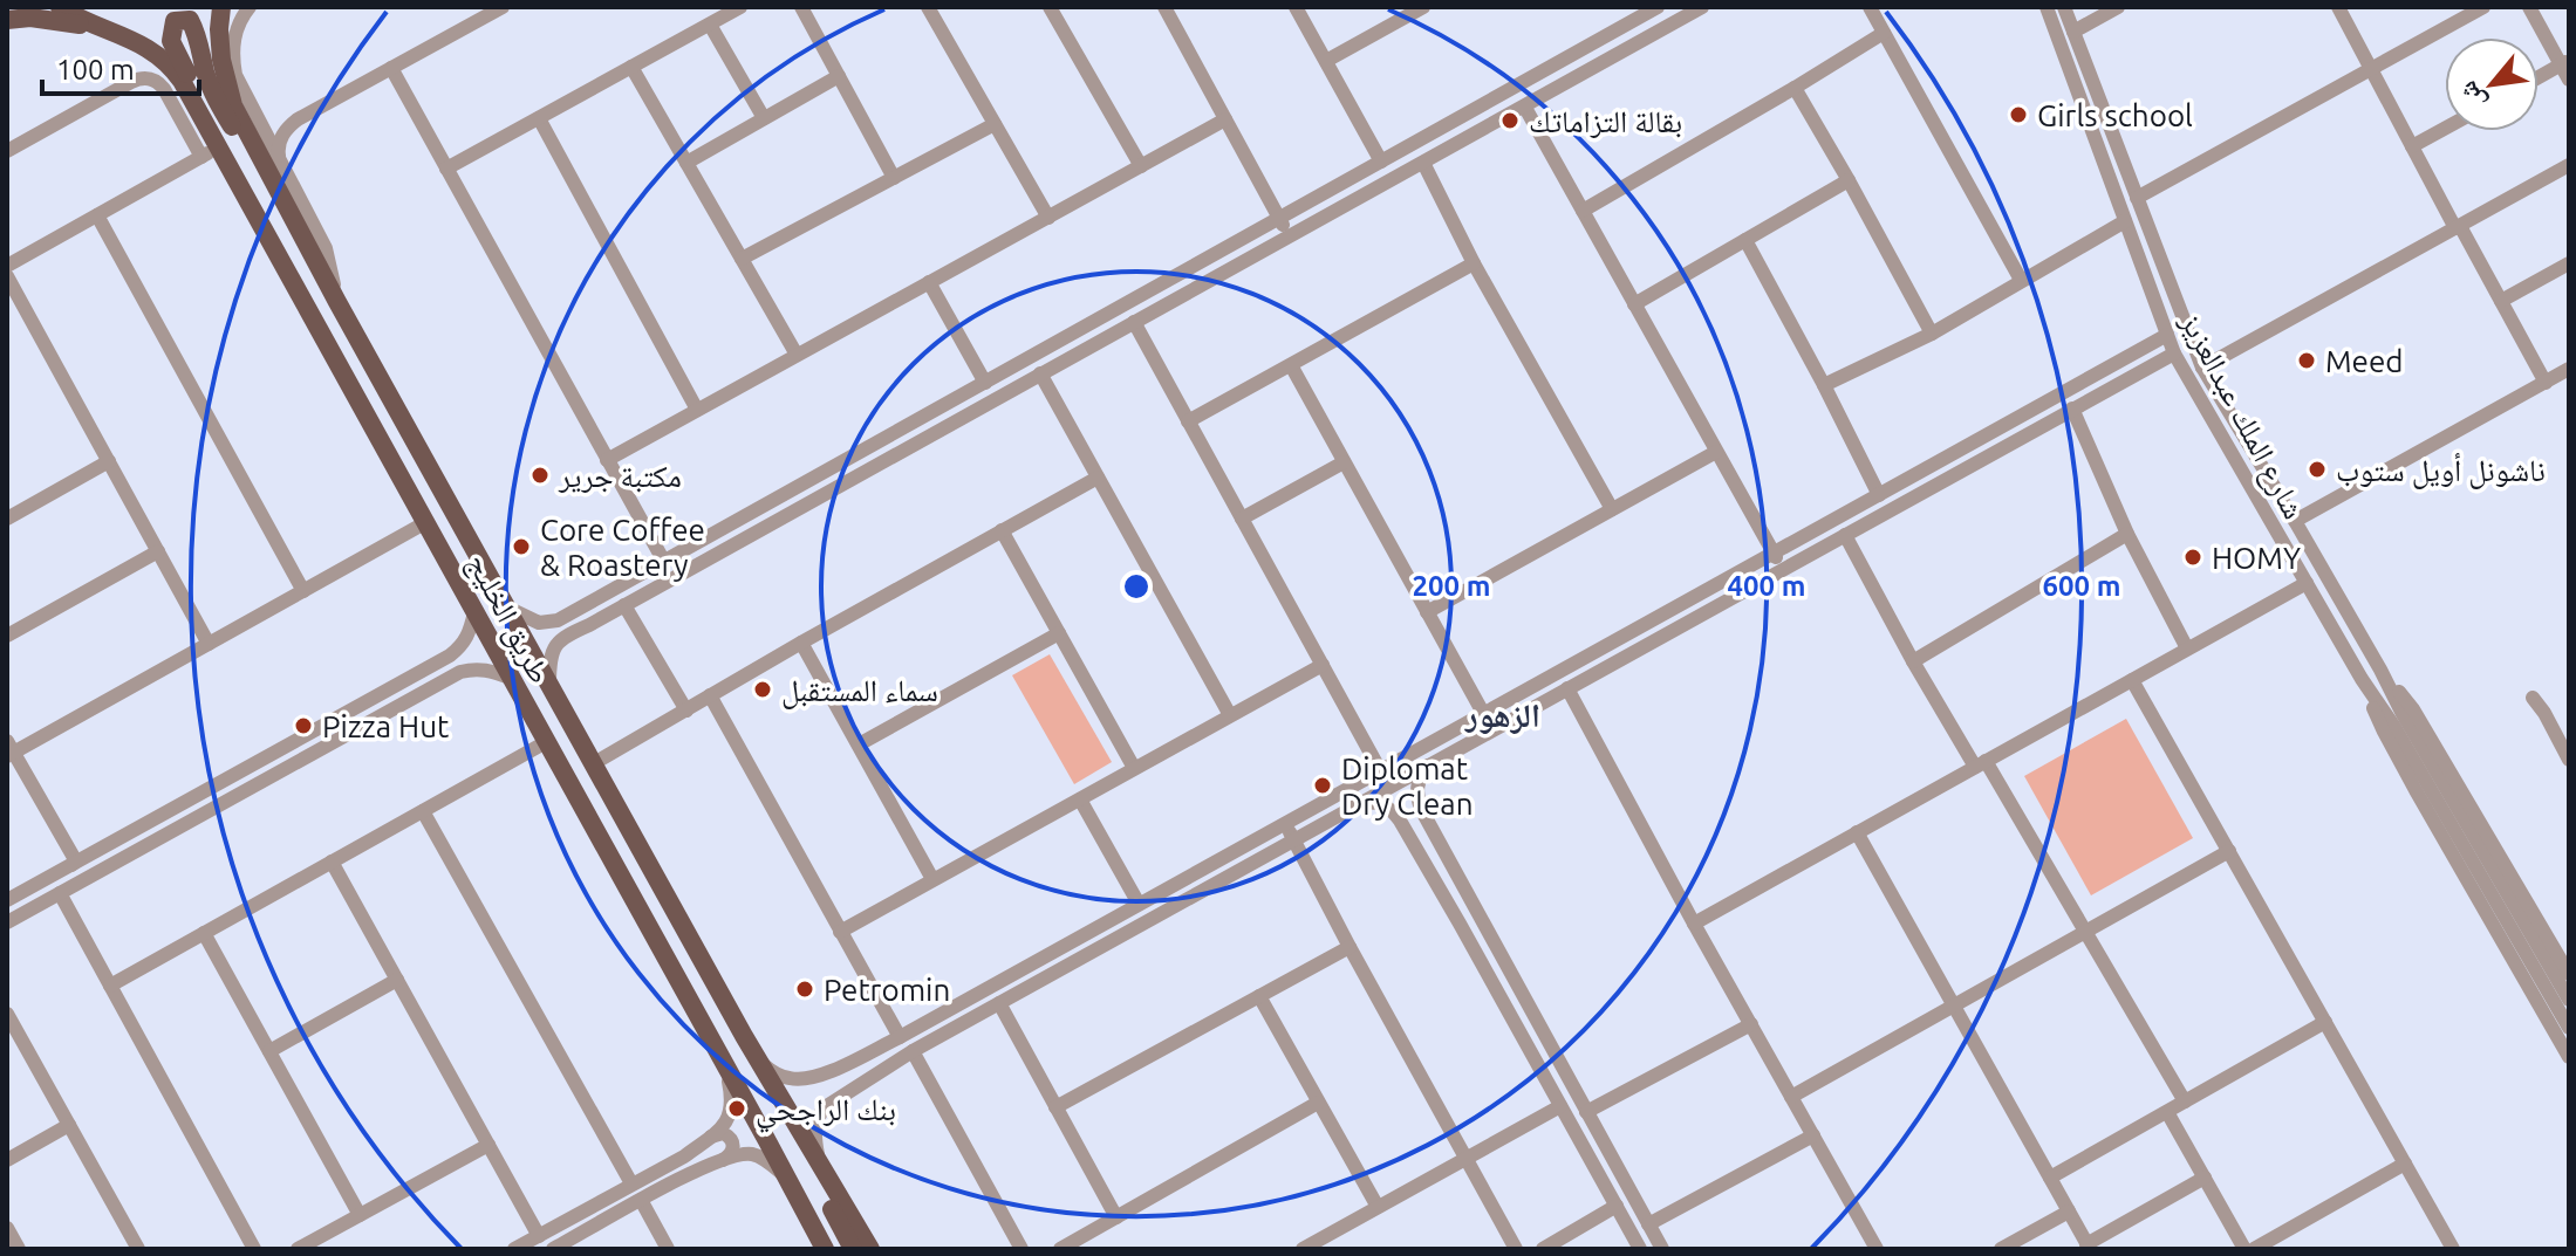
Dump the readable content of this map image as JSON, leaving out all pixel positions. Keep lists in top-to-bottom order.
{
  "streets": {
    "main road": ["طريق الخليج"],
    "street": ["شارع الملك عبدالعزيز"]
  },
  "districts": ["الزهور"],
  "places": [
    "Girls school",
    "بقالة التزاماتك",
    "Meed",
    "ناشونل أويل ستوب",
    "مكتبة جرير",
    "Core Coffee & Roastery",
    "HOMY",
    "سماء المستقبل",
    "Pizza Hut",
    "Diplomat Dry Clean",
    "Petromin",
    "بنك الراجحي"
  ],
  "scale_bar": "100 m",
  "north": "bottom left",
  "rings": ["200 m", "400 m", "600 m"]
}
